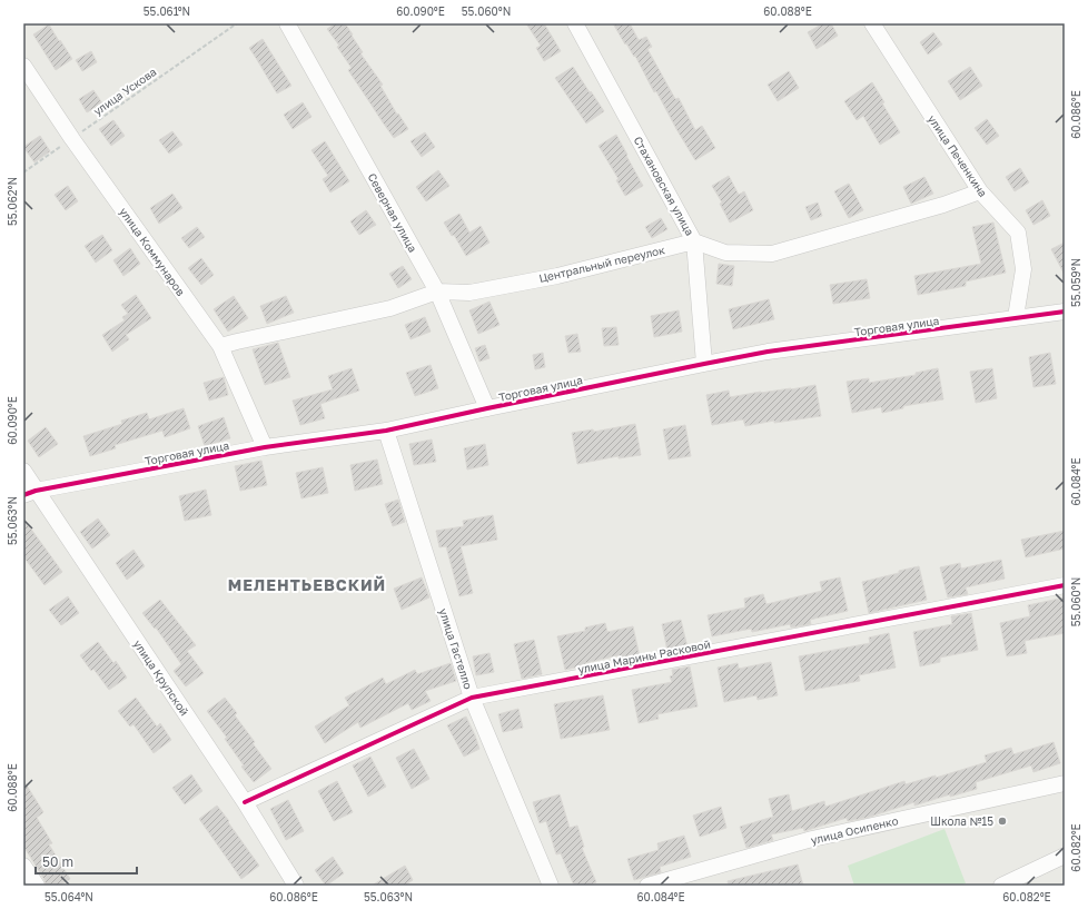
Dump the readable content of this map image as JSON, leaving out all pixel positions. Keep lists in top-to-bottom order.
{
  "streets": {
    "street": [
      "улица Печенкина",
      "Стахановская улица",
      "Северная улица",
      "улица Коммунаров",
      "Центральный переулок",
      "Торговая улица",
      "улица Гастелло",
      "улица Марины Расковой",
      "улица Крупской",
      "улица Осипенко"
    ],
    "path": ["улица Ускова"]
  },
  "crossings": [
    ["улица Ускова", "улица Коммунаров"],
    ["улица Печенкина", "Торговая улица"],
    ["Стахановская улица", "Центральный переулок"],
    ["Стахановская улица", "Торговая улица"],
    ["Северная улица", "Центральный переулок"],
    ["Северная улица", "Торговая улица"],
    ["улица Коммунаров", "Центральный переулок"],
    ["улица Коммунаров", "Торговая улица"],
    ["Торговая улица", "улица Гастелло"],
    ["Торговая улица", "улица Крупской"],
    ["улица Гастелло", "улица Марины Расковой"],
    ["улица Марины Расковой", "улица Крупской"]
  ],
  "districts": ["МЕЛЕНТЬЕВСКИЙ"],
  "places": ["Школа №15"],
  "scale_bar": "50 m",
  "coordinates": [
    "55.061°N",
    "60.090°E",
    "55.060°N",
    "60.088°E",
    "60.086°E",
    "55.062°N",
    "55.059°N",
    "60.084°E",
    "55.063°N",
    "60.082°E",
    "55.064°N"
  ]
}
